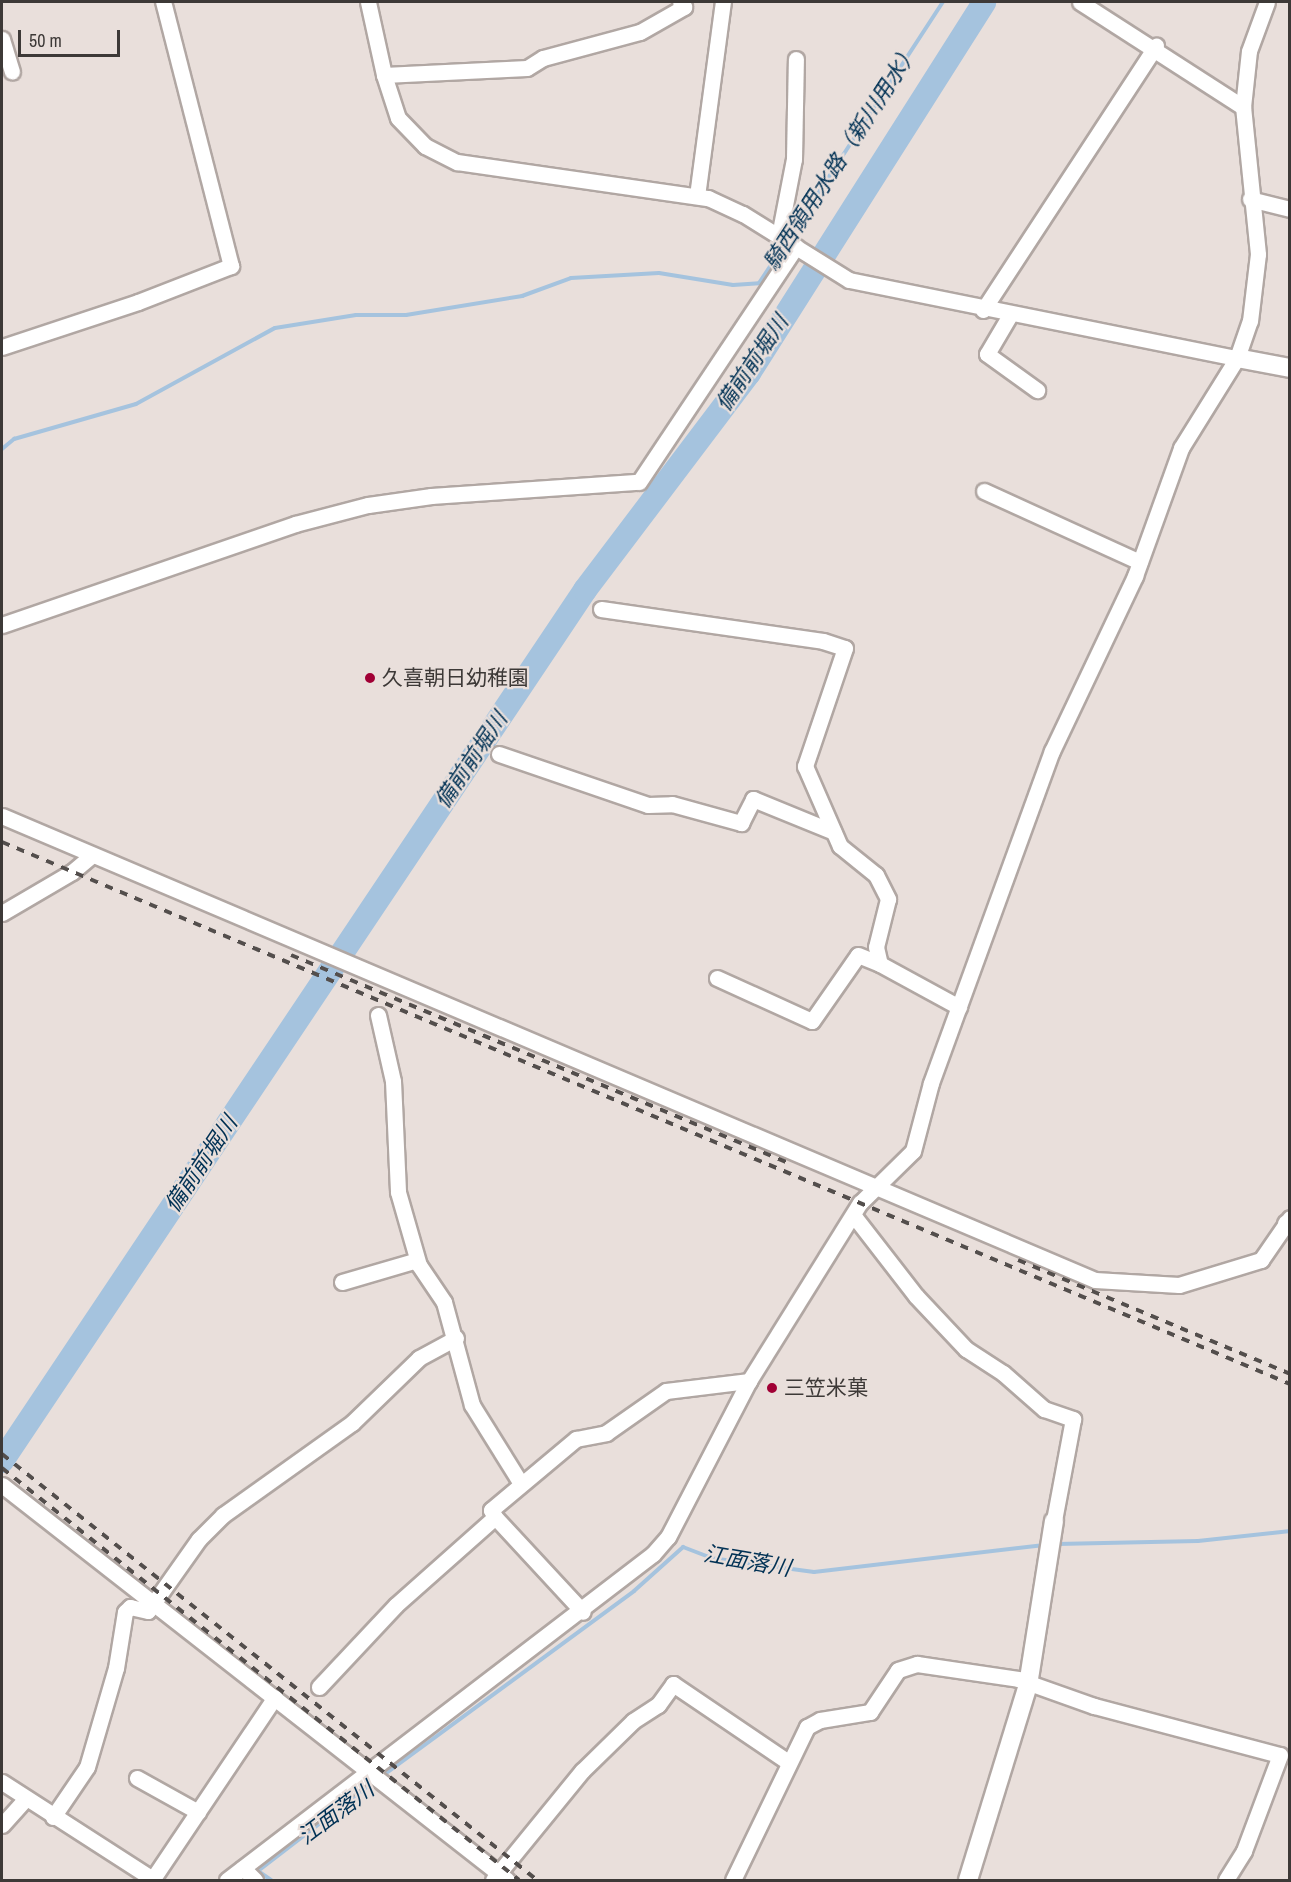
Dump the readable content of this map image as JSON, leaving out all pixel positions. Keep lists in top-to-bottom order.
{
  "water": ["騎西領用水路（新川用水）", "備前前堀川", "江面落川"],
  "places": ["久喜朝日幼稚園", "三笠米菓"],
  "scale_bar": "50 m"
}
